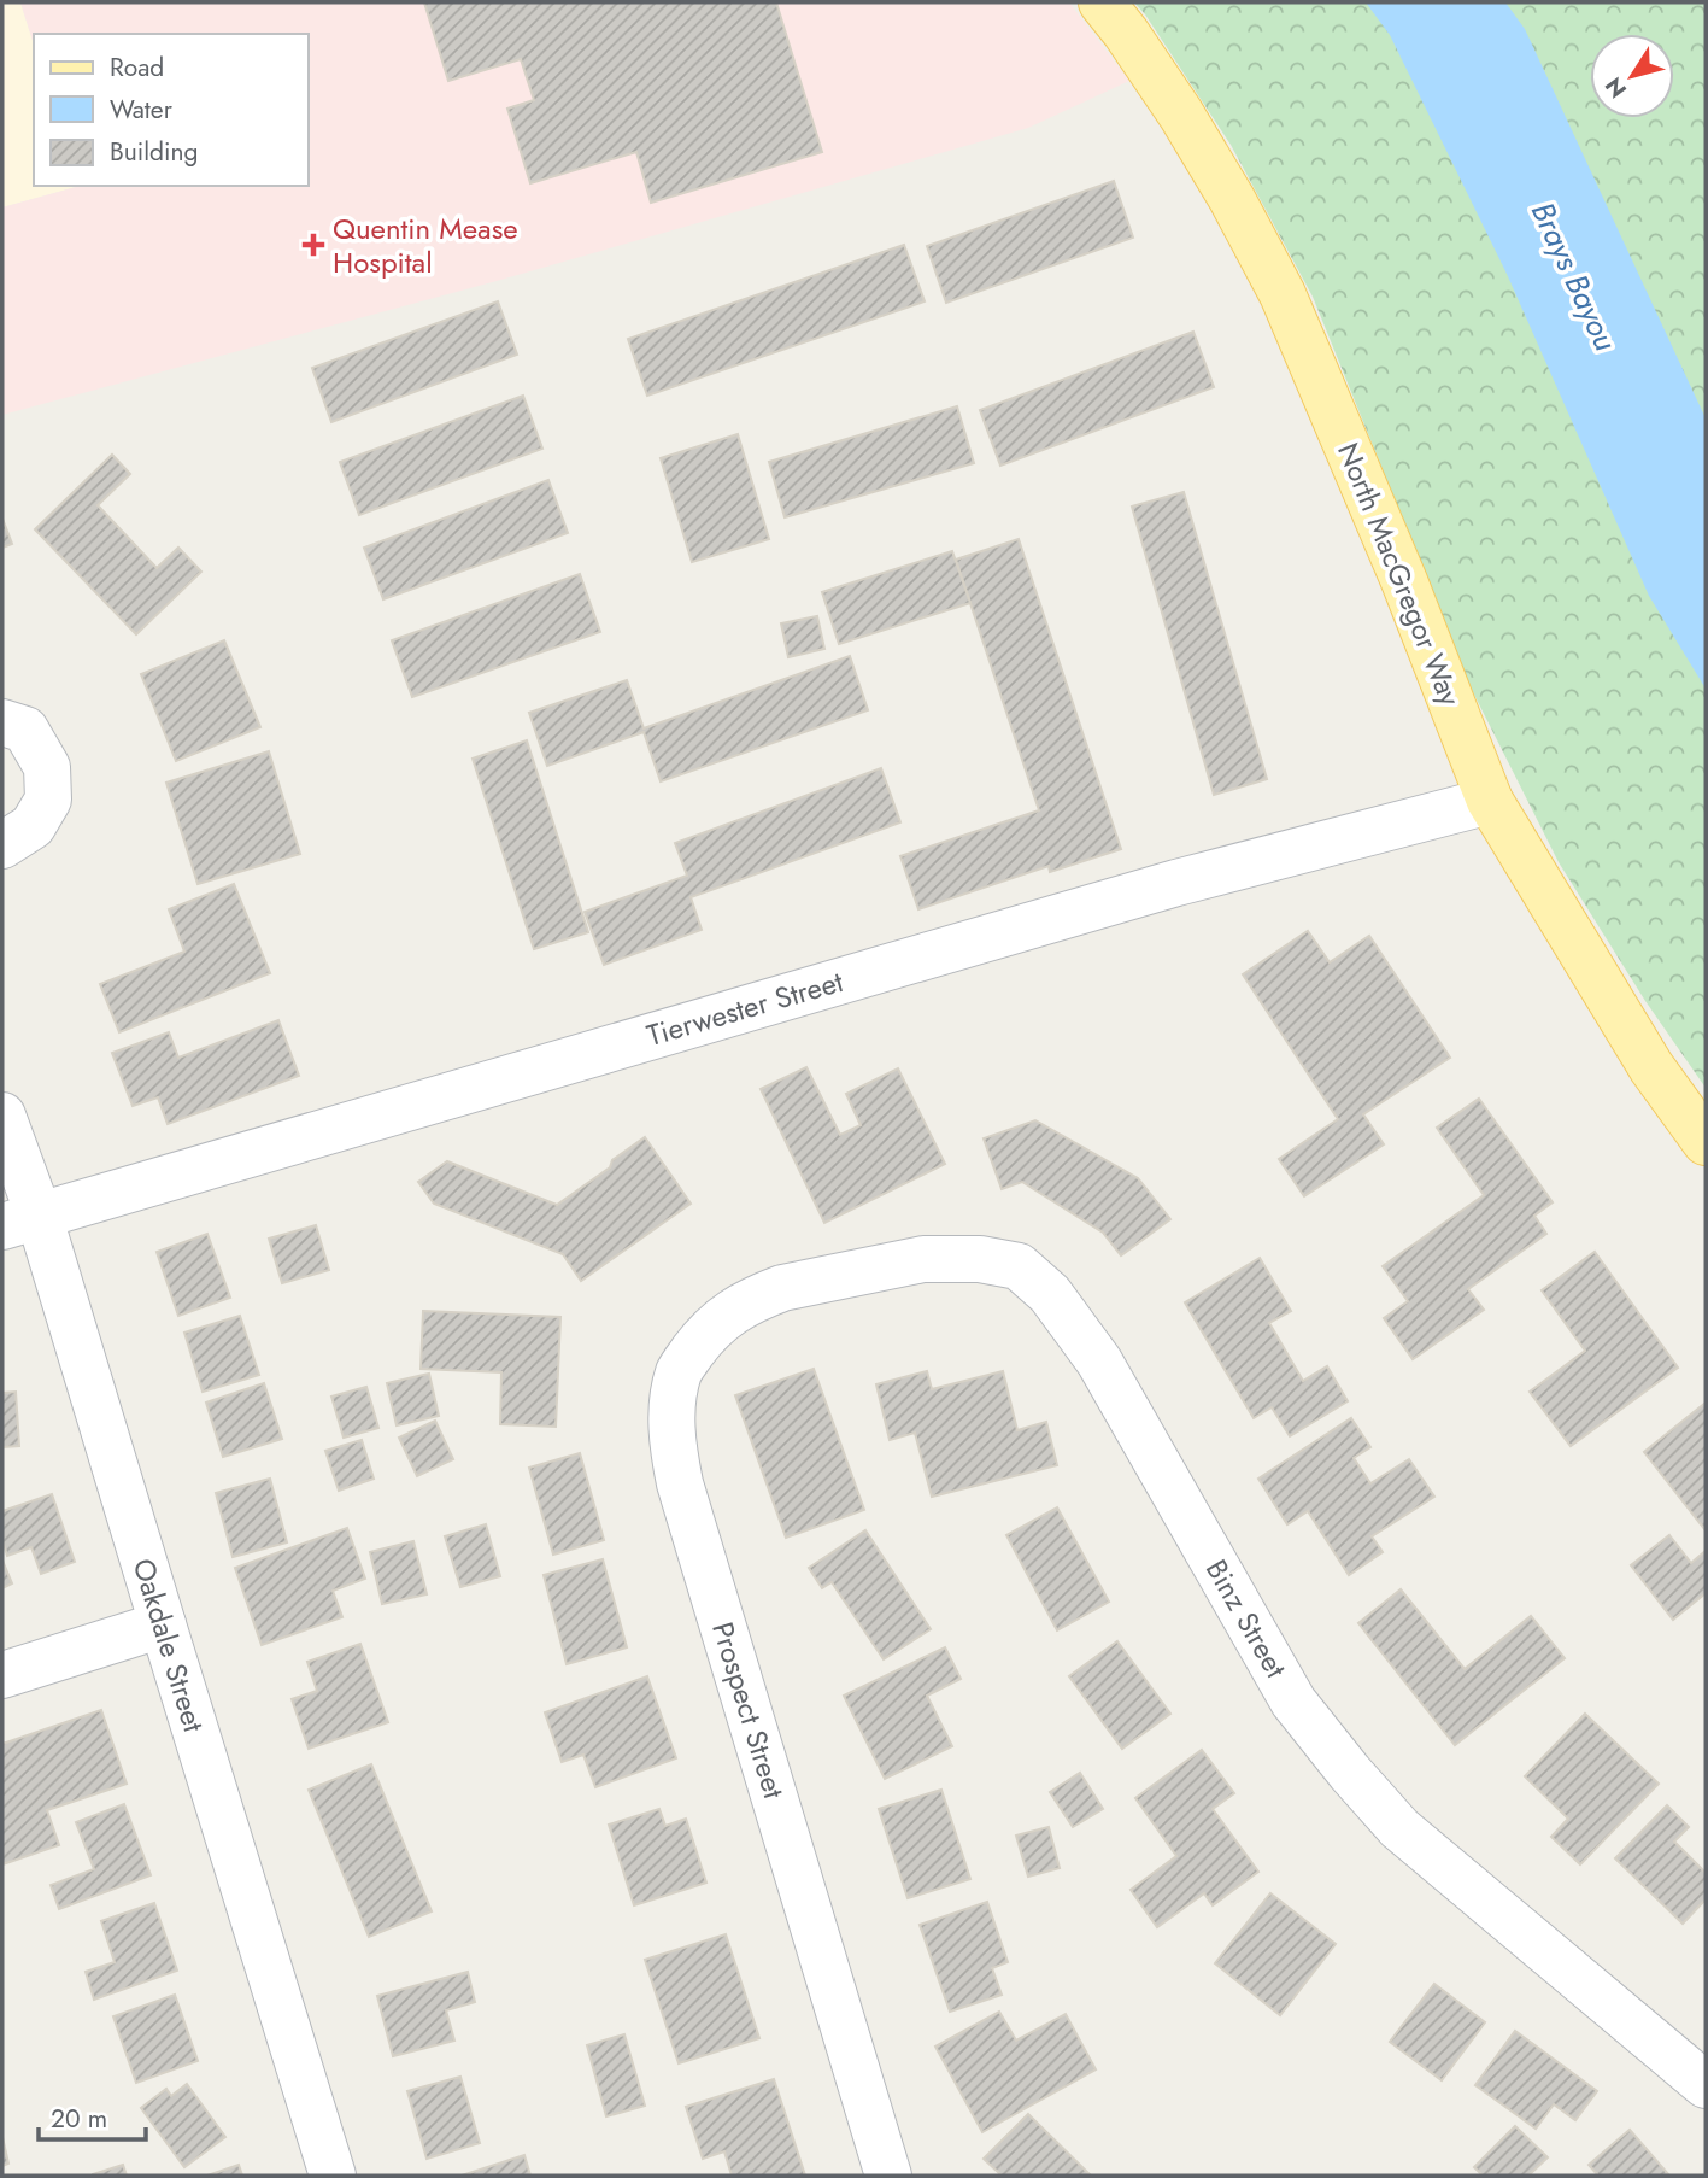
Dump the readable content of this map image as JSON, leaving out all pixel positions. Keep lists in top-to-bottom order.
{
  "streets": {
    "main road": ["North MacGregor Way"],
    "street": [
      "Tierwester Street",
      "Binz Street",
      "Oakdale Street",
      "Prospect Street"
    ]
  },
  "crossings": [
    ["North MacGregor Way", "Tierwester Street"],
    ["Tierwester Street", "Oakdale Street"],
    ["Binz Street", "Prospect Street"]
  ],
  "water": ["Brays Bayou"],
  "places": {
    "health": ["Quentin Mease Hospital"]
  },
  "legend": ["Road", "Water", "Building"],
  "scale_bar": "20 m",
  "north": "bottom left"
}
